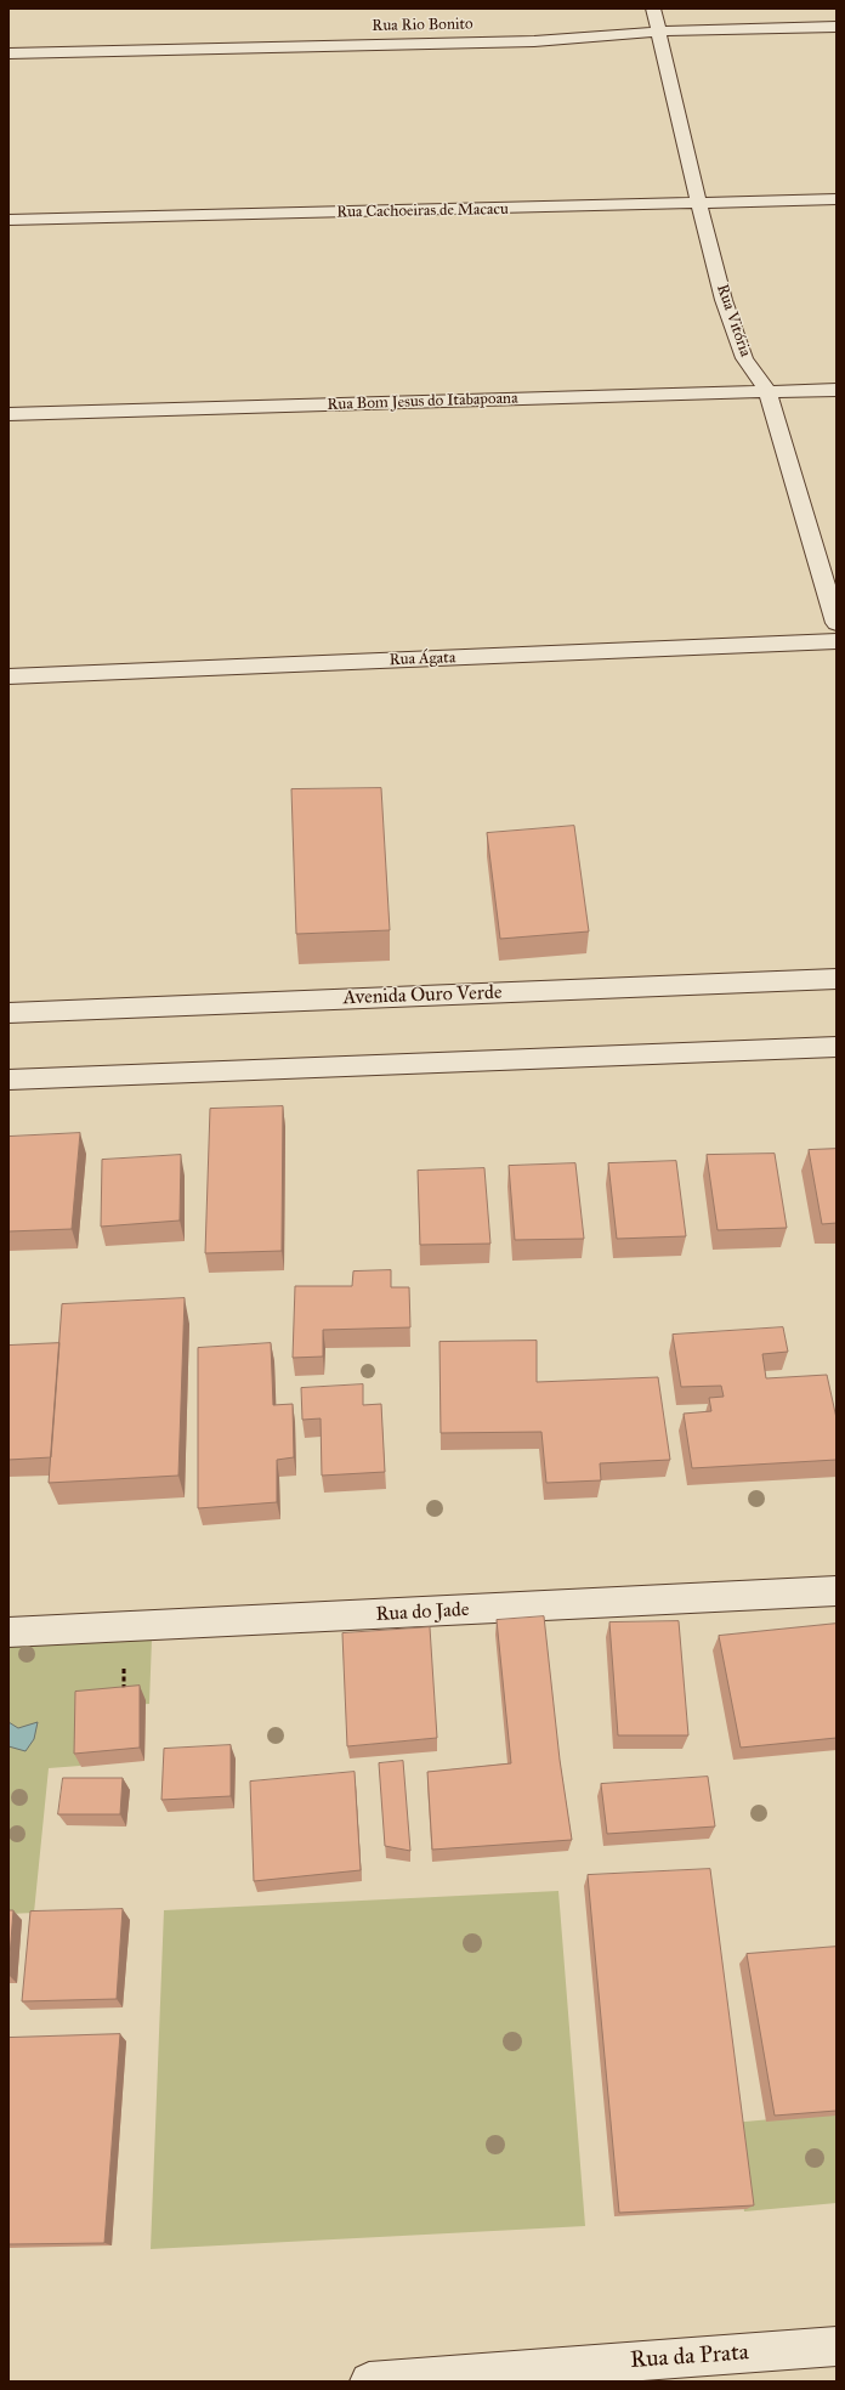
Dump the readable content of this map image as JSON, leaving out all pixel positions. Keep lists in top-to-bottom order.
{
  "streets": {
    "street": [
      "Rua Rio Bonito",
      "Rua Cachoeiras de Macacu",
      "Rua Vitória",
      "Rua Bom Jesus do Itabapoana",
      "Rua Ágata",
      "Avenida Ouro Verde",
      "Rua do Jade",
      "Rua da Prata"
    ]
  },
  "crossings": [
    ["Rua Rio Bonito", "Rua Vitória"],
    ["Rua Cachoeiras de Macacu", "Rua Vitória"],
    ["Rua Vitória", "Rua Bom Jesus do Itabapoana"]
  ]
}
